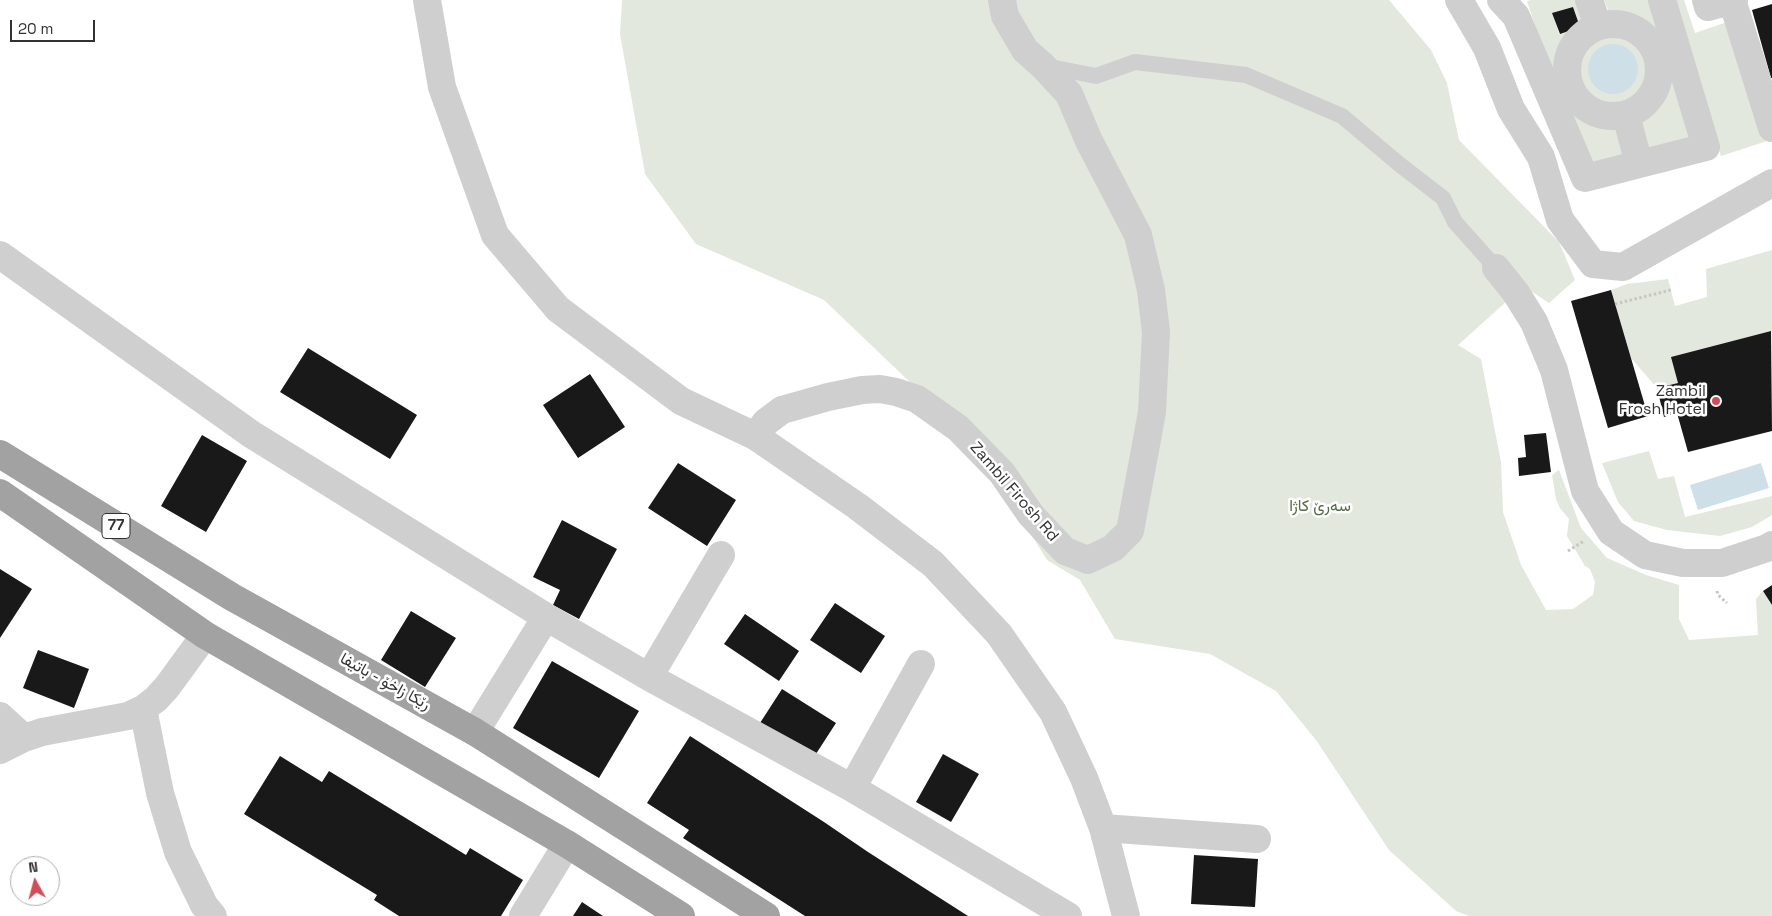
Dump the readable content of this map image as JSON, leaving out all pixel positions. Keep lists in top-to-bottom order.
{
  "streets": {
    "highway": ["77", "رێکا زاخۆ - باتیفا"],
    "street": ["Zambil Firosh Rd"]
  },
  "parks": ["سەرێ کاژا"],
  "places": ["Zambil Frosh Hotel"],
  "scale_bar": "20 m",
  "north": "top"
}
